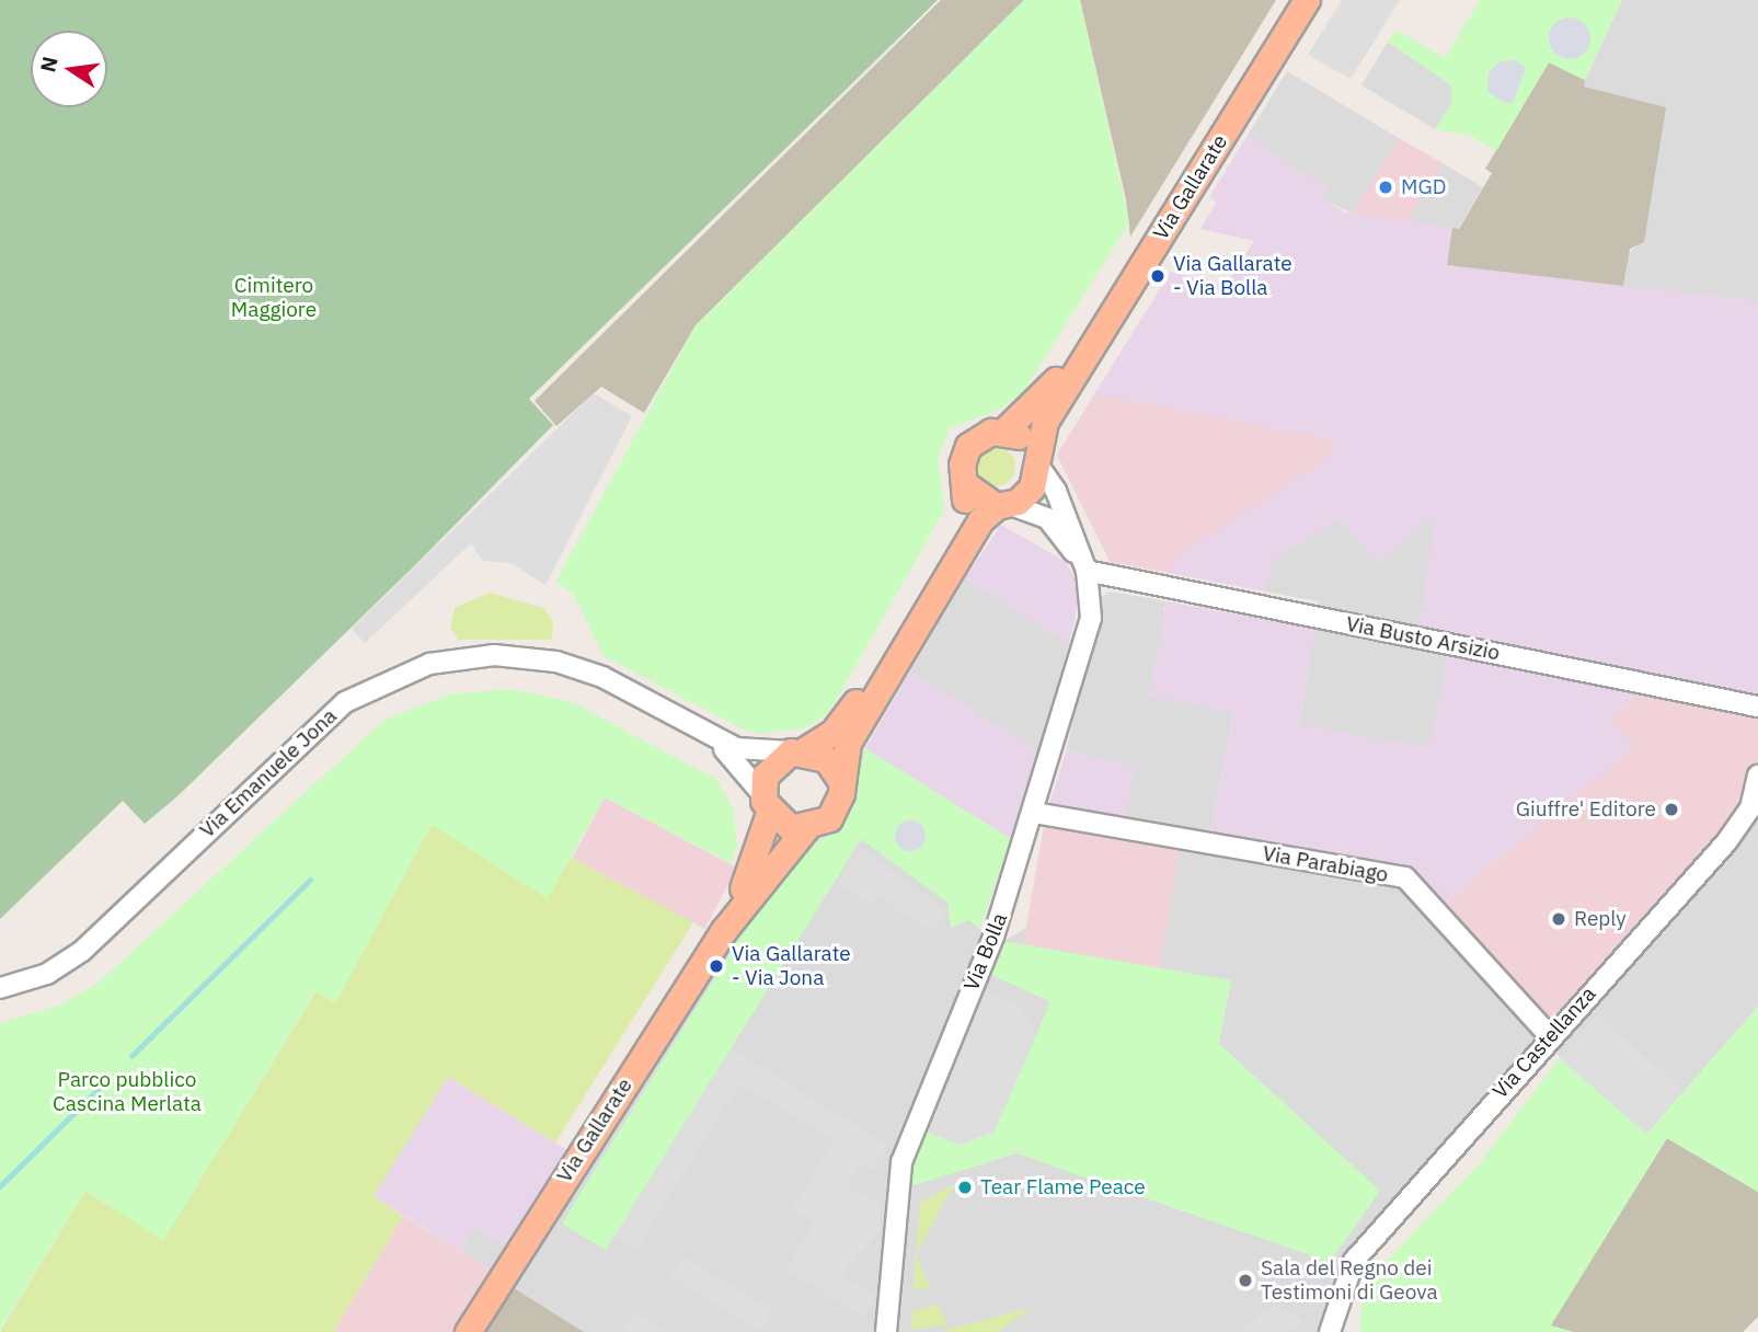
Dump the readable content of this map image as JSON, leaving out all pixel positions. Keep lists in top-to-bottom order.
{
  "streets": {
    "main road": ["Via Gallarate"],
    "street": [
      "Via Busto Arsizio",
      "Via Emanuele Jona",
      "Via Parabiago",
      "Via Bolla",
      "Via Castellanza"
    ]
  },
  "crossings": [
    ["Via Gallarate", "Via Emanuele Jona"],
    ["Via Gallarate", "Via Bolla"],
    ["Via Busto Arsizio", "Via Bolla"],
    ["Via Parabiago", "Via Bolla"],
    ["Via Parabiago", "Via Castellanza"]
  ],
  "parks": ["Cimitero Maggiore", "Parco pubblico Cascina Merlata"],
  "places": [
    "MGD",
    "Via Gallarate - Via Bolla",
    "Giuffre' Editore",
    "Reply",
    "Via Gallarate - Via Jona",
    "Tear Flame Peace",
    "Sala del Regno dei Testimoni di Geova"
  ],
  "north": "left"
}
